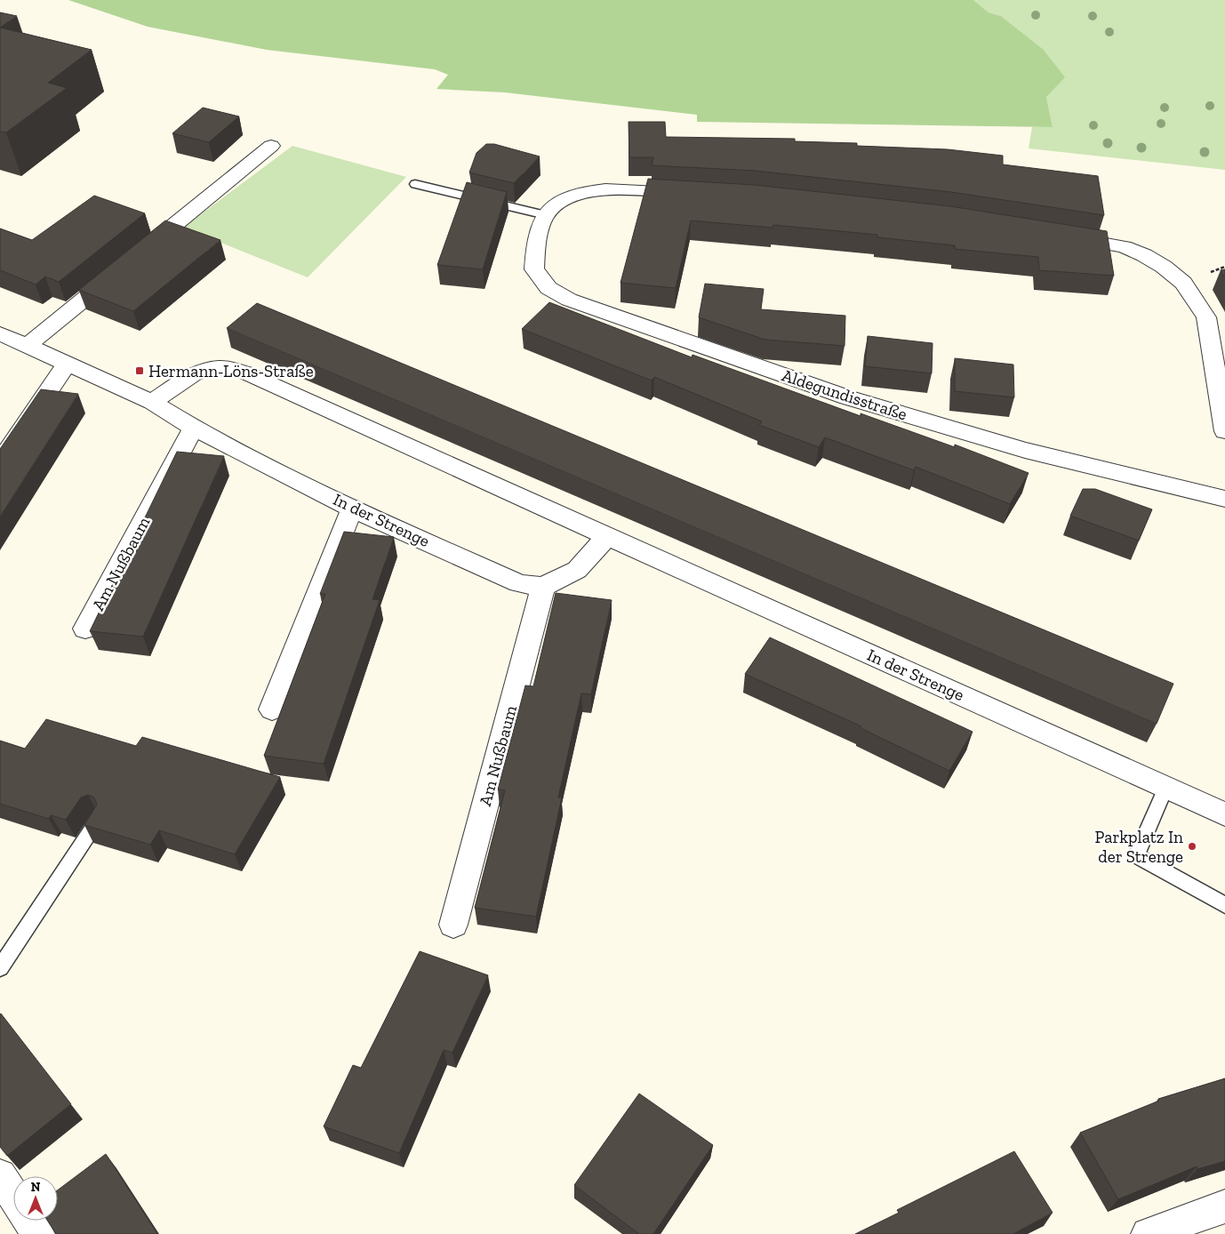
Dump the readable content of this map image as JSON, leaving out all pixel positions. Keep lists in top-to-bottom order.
{
  "streets": {
    "street": ["Aldegundisstraße", "In der Strenge", "Am Nußbaum"]
  },
  "crossings": [
    ["In der Strenge", "Am Nußbaum"]
  ],
  "places": {
    "transit": ["Hermann-Löns-Straße"],
    "other": ["Parkplatz In der Strenge"]
  },
  "north": "top"
}
